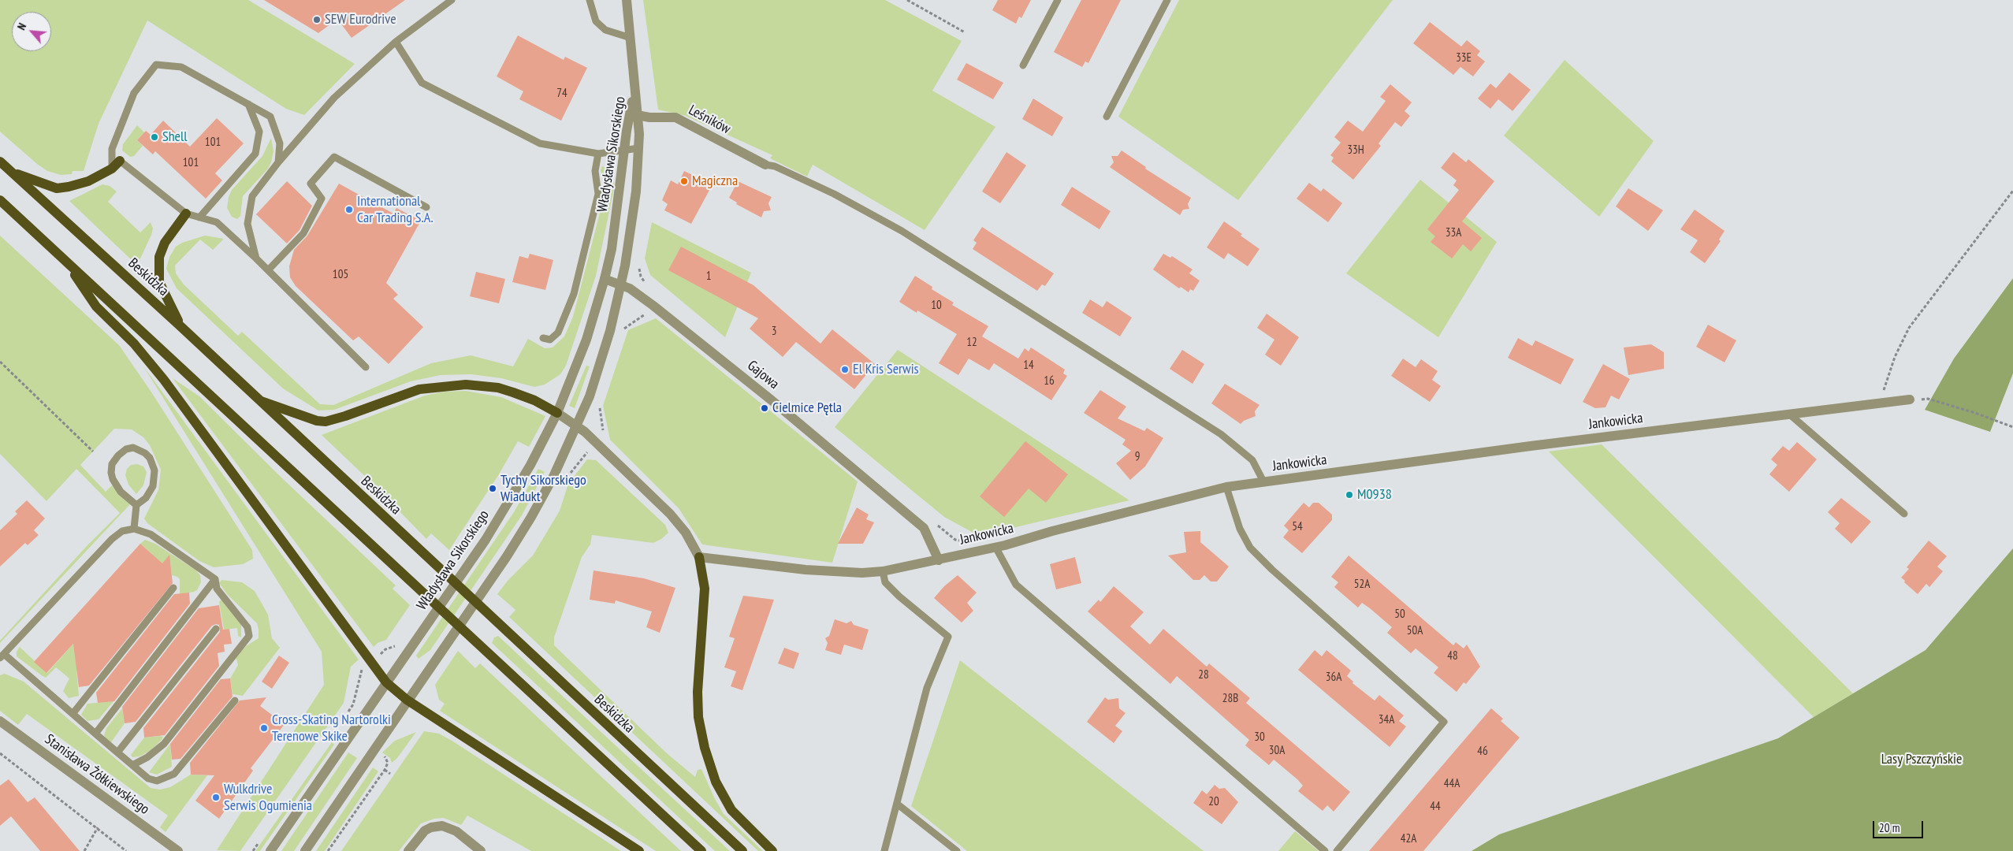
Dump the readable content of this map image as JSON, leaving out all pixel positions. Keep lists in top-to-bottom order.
{
  "streets": {
    "main road": ["Beskidzka"],
    "street": [
      "Leśników",
      "Władysława Sikorskiego",
      "Gajowa",
      "Jankowicka",
      "Stanisława Żółkiewskiego"
    ]
  },
  "crossings": [
    ["Leśników", "Władysława Sikorskiego"],
    ["Władysława Sikorskiego", "Gajowa"],
    ["Gajowa", "Jankowicka"]
  ],
  "parks": ["Lasy Pszczyńskie"],
  "places": [
    "SEW Eurodrive",
    "Shell",
    "Magiczna",
    "International Car Trading S.A.",
    "El Kris Serwis",
    "Cielmice Pętla",
    "Tychy Sikorskiego Wiadukt",
    "M0938",
    "Cross-Skating Nartorolki Terenowe Skike",
    "Wulkdrive Serwis Ogumienia"
  ],
  "house_numbers": [
    "33E",
    "74",
    "101",
    "33H",
    "101",
    "33A",
    "105",
    "1",
    "10",
    "3",
    "12",
    "14",
    "16",
    "9",
    "54",
    "52A",
    "50",
    "50A",
    "48",
    "28",
    "36A",
    "28B",
    "34A",
    "30",
    "30A",
    "46",
    "44A",
    "20",
    "44",
    "42A"
  ],
  "scale_bar": "20 m",
  "north": "top left"
}
